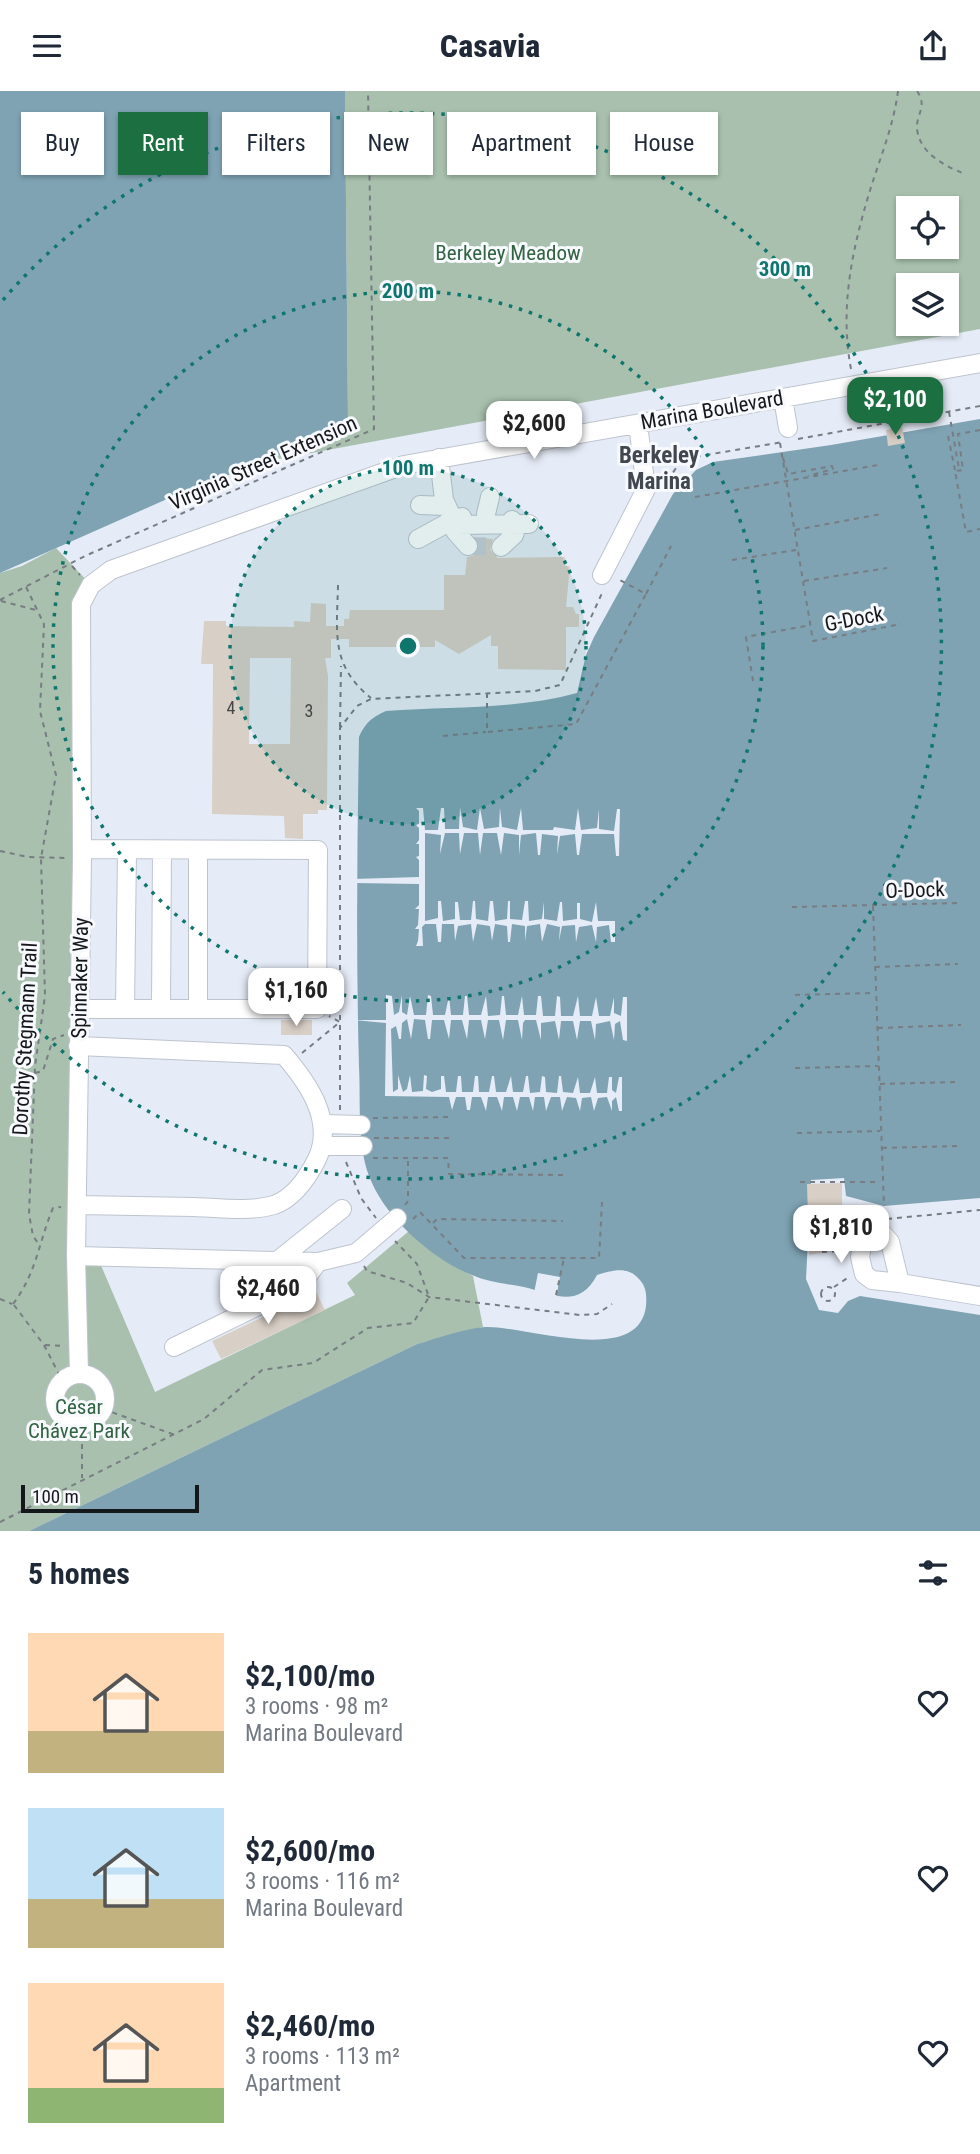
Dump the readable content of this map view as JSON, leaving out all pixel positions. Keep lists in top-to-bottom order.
{
  "streets": {
    "street": ["Marina Boulevard", "Spinnaker Way"],
    "path": [
      "Virginia Street Extension",
      "G-Dock",
      "O-Dock",
      "Dorothy Stegmann Trail"
    ]
  },
  "crossings": [
    ["Marina Boulevard", "Spinnaker Way"],
    ["Virginia Street Extension", "Dorothy Stegmann Trail"]
  ],
  "districts": ["Berkeley Marina"],
  "parks": ["Berkeley Meadow", "César Chávez Park"],
  "house_numbers": ["4", "3"],
  "scale_bar": "100 m",
  "page": {
    "header": "Casavia",
    "chip": [
      "Buy",
      "Rent",
      "Filters",
      "New",
      "Apartment",
      "House"
    ],
    "price": [
      "$2,100",
      "$2,600",
      "$1,160",
      "$1,810",
      "$2,460"
    ],
    "scale": "100 m",
    "heading": "5 homes",
    "list": [
      {
        "name": "$2,100/mo",
        "note": "3 rooms · 98 m² · Marina Boulevard"
      },
      {
        "name": "$2,600/mo",
        "note": "3 rooms · 116 m² · Marina Boulevard"
      },
      {
        "name": "$2,460/mo",
        "note": "3 rooms · 113 m² · Apartment"
      }
    ]
  },
  "rings": ["300 m", "200 m", "100 m"]
}
